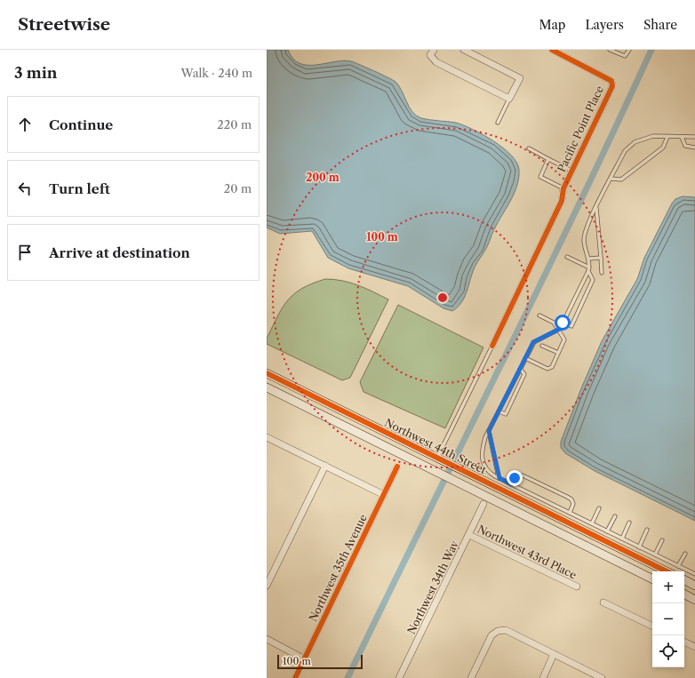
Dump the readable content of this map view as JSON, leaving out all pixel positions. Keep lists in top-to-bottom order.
{
  "streets": {
    "street": [
      "Pacific Point Place",
      "Northwest 44th Street",
      "Northwest 43rd Place",
      "Northwest 35th Avenue",
      "Northwest 34th Way"
    ]
  },
  "crossings": [
    ["Northwest 43rd Place", "Northwest 34th Way"]
  ],
  "scale_bar": "100 m",
  "page": {
    "header": "Streetwise",
    "nav": ["Map", "Layers", "Share"],
    "heading": ["3 min", "Walk · 240 m"],
    "list": [
      ["Continue", "220 m"],
      ["Turn left", "20 m"],
      "Arrive at destination"
    ],
    "map_buttons": ["+", "−"],
    "scale": "100 m"
  },
  "rings": ["200 m", "100 m"]
}
